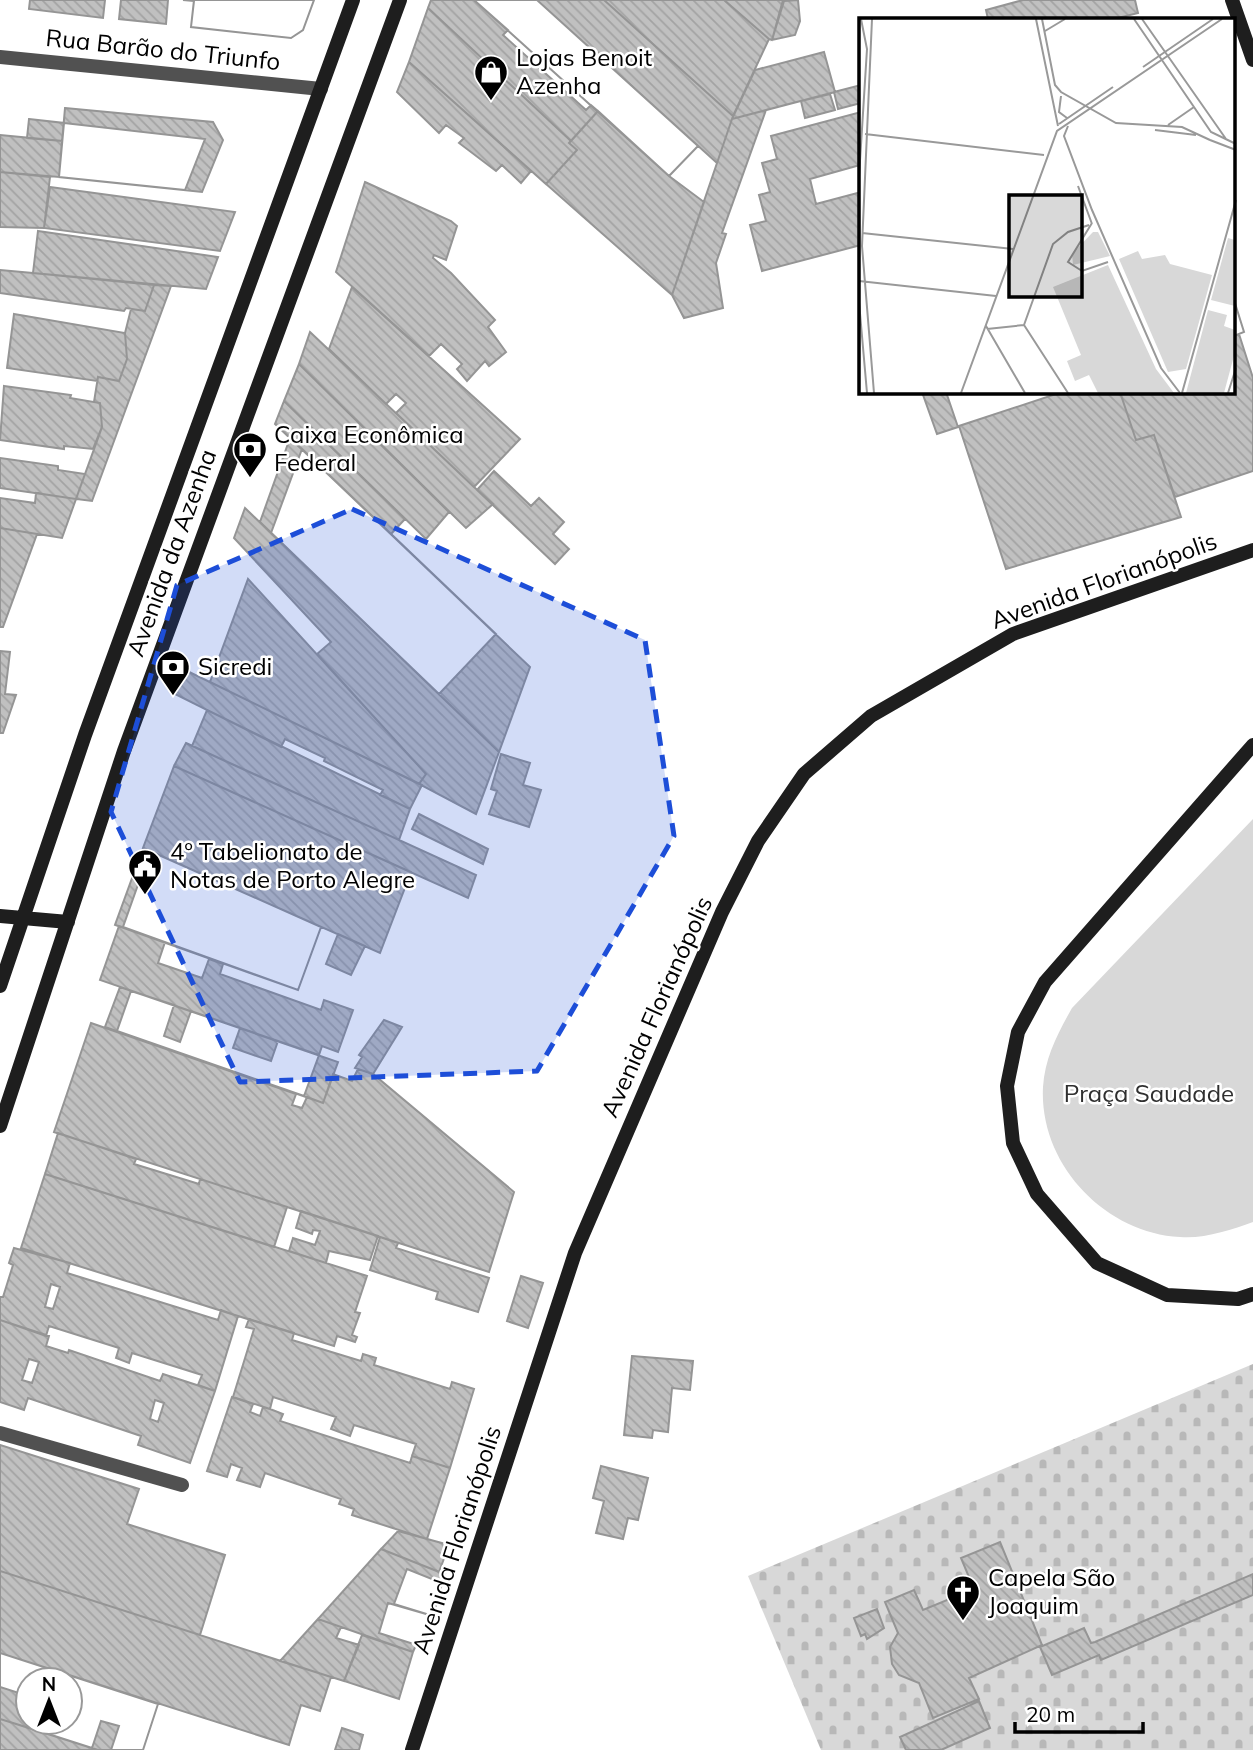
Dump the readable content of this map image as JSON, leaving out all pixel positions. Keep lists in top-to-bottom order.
{
  "streets": {
    "main road": ["Avenida da Azenha", "Avenida Florianópolis"],
    "street": ["Rua Barão do Triunfo"]
  },
  "crossings": [
    ["Rua Barão do Triunfo", "Avenida da Azenha"]
  ],
  "parks": ["Praça Saudade"],
  "places": {
    "shop": ["Lojas Benoit Azenha"],
    "bank": ["Caixa Econômica Federal", "Sicredi"],
    "public building": ["4º Tabelionato de Notas de Porto Alegre"],
    "church": ["Capela São Joaquim"]
  },
  "scale_bar": "20 m",
  "north": "top"
}
